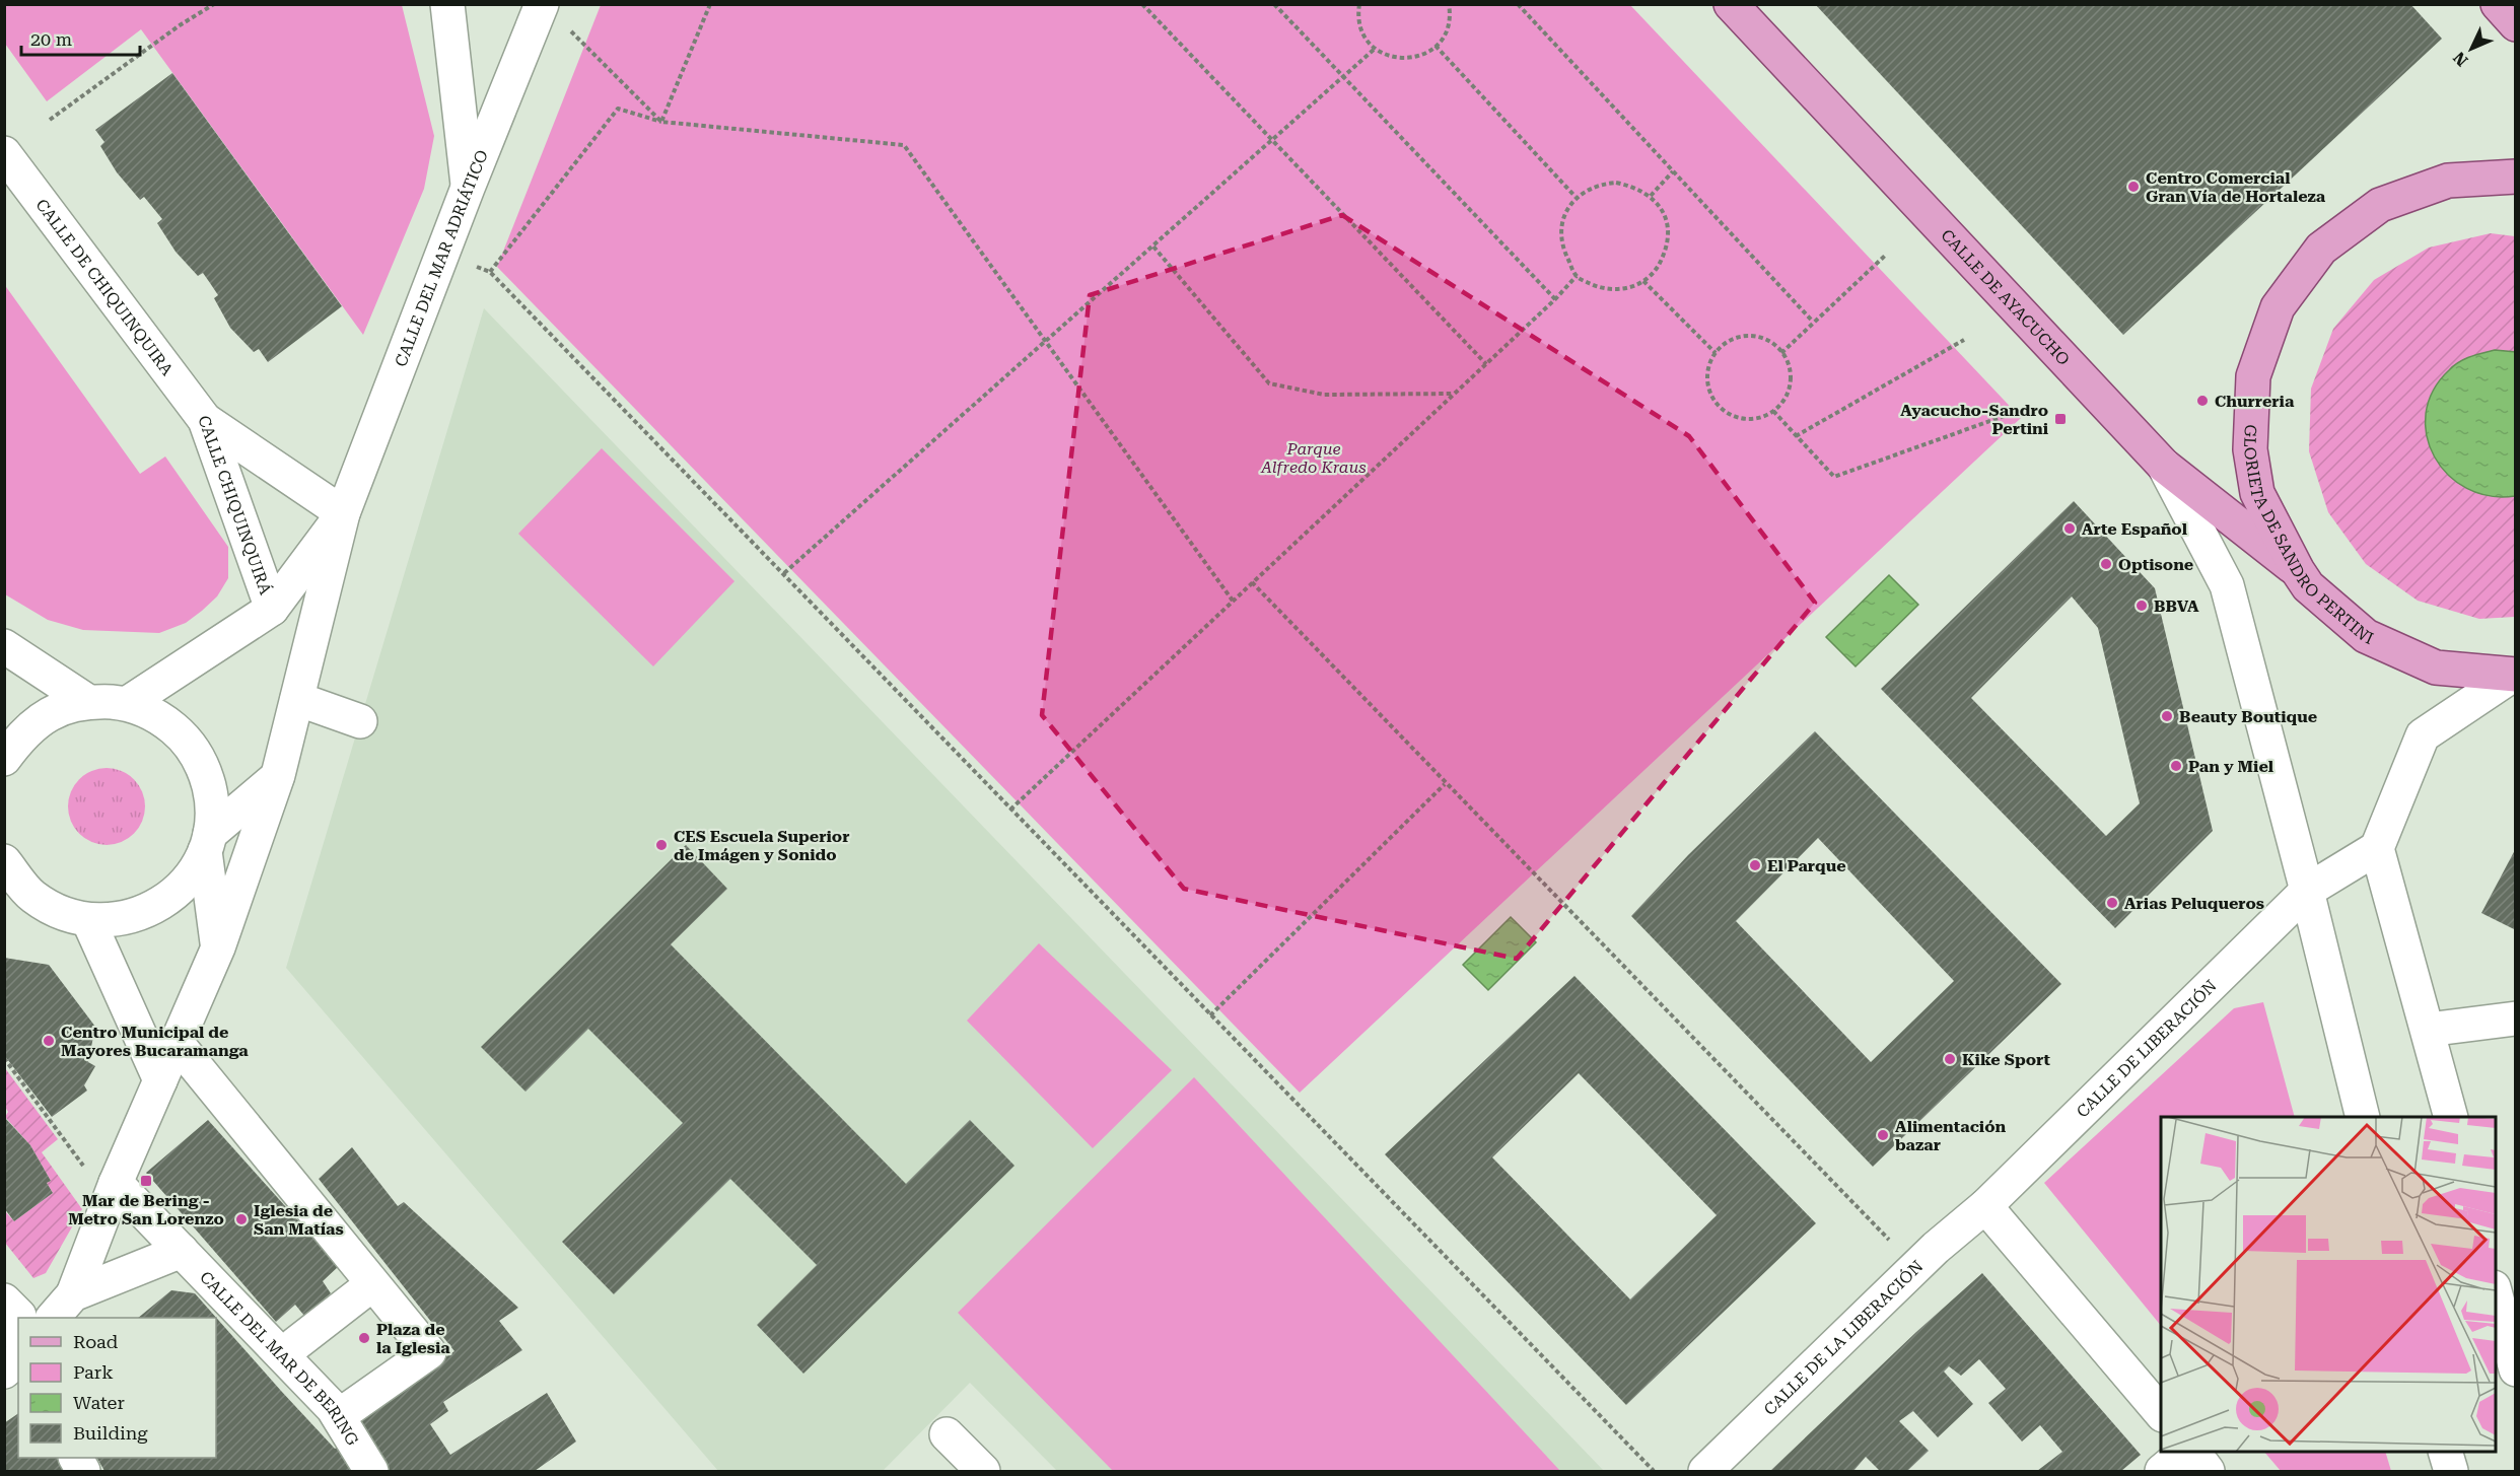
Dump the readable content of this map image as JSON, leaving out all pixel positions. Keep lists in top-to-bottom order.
{
  "streets": {
    "main road": ["CALLE DE AYACUCHO", "GLORIETA DE SANDRO PERTINI"],
    "street": [
      "CALLE DEL MAR ADRIÁTICO",
      "CALLE DE CHIQUINQUIRA",
      "CALLE CHIQUINQUIRÁ",
      "CALLE DE LIBERACIÓN",
      "CALLE DE LA LIBERACIÓN",
      "CALLE DEL MAR DE BERING"
    ]
  },
  "crossings": [
    ["CALLE DEL MAR ADRIÁTICO", "CALLE CHIQUINQUIRÁ"],
    ["CALLE DEL MAR ADRIÁTICO", "CALLE DEL MAR DE BERING"],
    ["CALLE DE CHIQUINQUIRA", "CALLE CHIQUINQUIRÁ"],
    ["CALLE DE AYACUCHO", "GLORIETA DE SANDRO PERTINI"],
    ["CALLE DE LIBERACIÓN", "CALLE DE LA LIBERACIÓN"]
  ],
  "parks": ["Parque Alfredo Kraus"],
  "places": {
    "other": [
      "Centro Comercial Gran Vía de Hortaleza",
      "Churreria",
      "Arte Español",
      "Optisone",
      "BBVA",
      "Beauty Boutique",
      "Pan y Miel",
      "CES Escuela Superior de Imágen y Sonido",
      "El Parque",
      "Arias Peluqueros",
      "Centro Municipal de Mayores Bucaramanga",
      "Kike Sport",
      "Alimentación bazar",
      "Iglesia de San Matías",
      "Plaza de la Iglesia"
    ],
    "transit": ["Ayacucho-Sandro Pertini", "Mar de Bering - Metro San Lorenzo"]
  },
  "legend": [
    "Road",
    "Park",
    "Water",
    "Building"
  ],
  "scale_bar": "20 m",
  "north": "bottom left"
}
